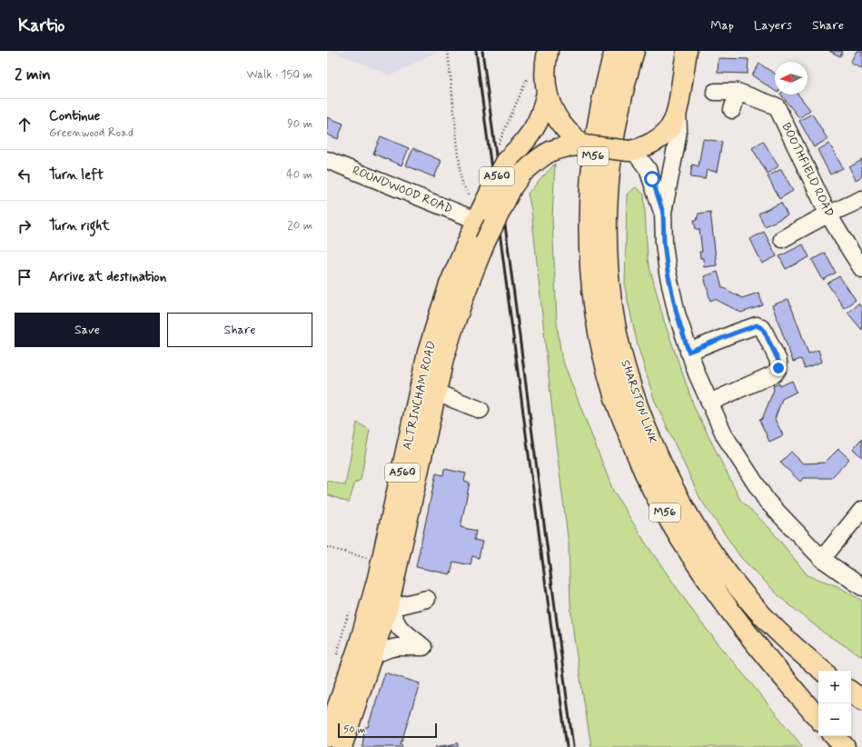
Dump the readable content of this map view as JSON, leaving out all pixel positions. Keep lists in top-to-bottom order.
{
  "streets": {
    "highway": [
      "M56",
      "A560",
      "ALTRINCHAM ROAD",
      "SHARSTON LINK"
    ],
    "street": ["BOOTHFIELD ROAD", "ROUNDWOOD ROAD"]
  },
  "crossings": [
    ["A560", "ALTRINCHAM ROAD"],
    ["ROUNDWOOD ROAD", "ALTRINCHAM ROAD"]
  ],
  "scale_bar": "50 m",
  "north": "left",
  "page": {
    "header": "Kartio",
    "nav": ["Map", "Layers", "Share"],
    "heading": ["2 min", "Walk · 150 m"],
    "list": [
      ["Continue", "Greenwood Road", "90 m"],
      ["Turn left", "40 m"],
      ["Turn right", "20 m"],
      "Arrive at destination"
    ],
    "buttons": ["Save", "Share"],
    "map_buttons": ["+", "−"],
    "scale": "50 m"
  }
}
